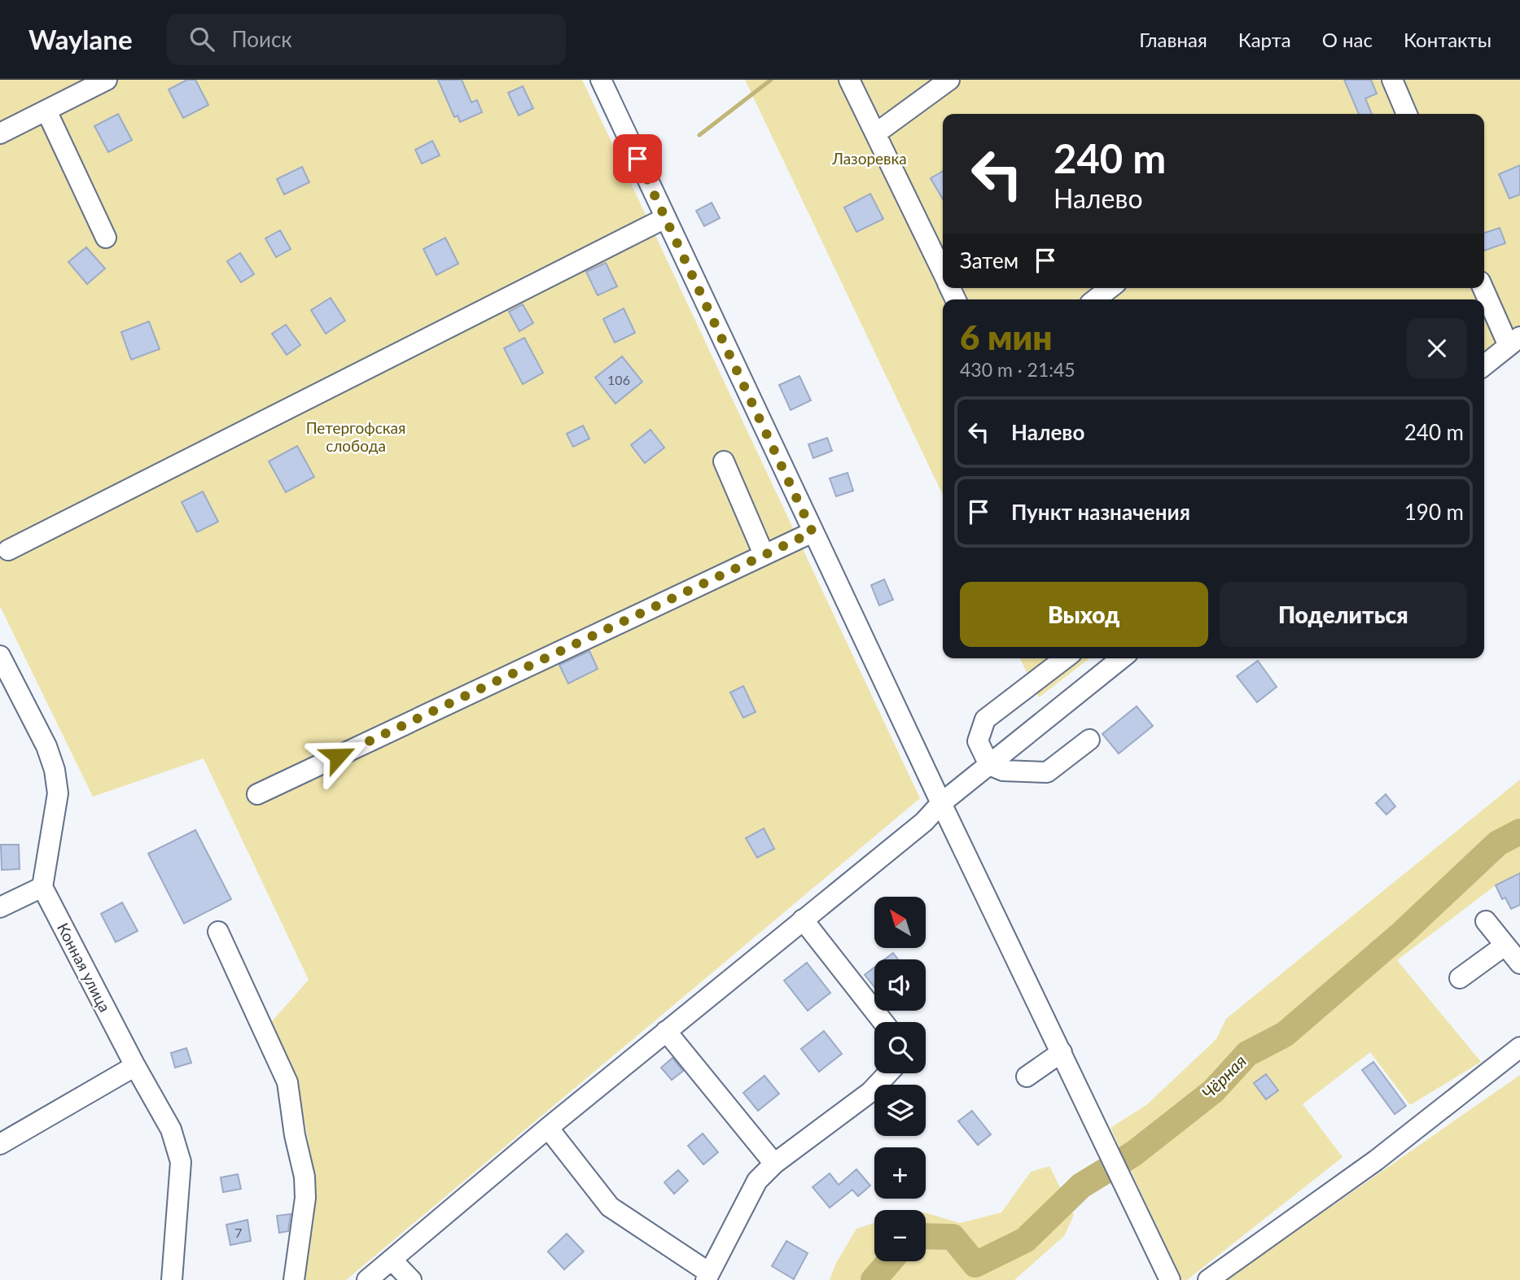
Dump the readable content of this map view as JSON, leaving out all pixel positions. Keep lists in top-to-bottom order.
{
  "streets": {
    "street": ["Конная улица"]
  },
  "water": ["Чёрная"],
  "parks": ["Лазоревка", "Петергофская слобода"],
  "house_numbers": ["106", "7"],
  "north": "top left",
  "page": {
    "header": "Waylane",
    "search": "Поиск",
    "nav": [
      "Главная",
      "Карта",
      "О нас",
      "Контакты"
    ],
    "turn": ["240 m", "Налево"],
    "then": "Затем",
    "heading": ["6 мин", "430 m · 21:45"],
    "list": [
      {
        "name": "Налево",
        "value": "240 m"
      },
      {
        "name": "Пункт назначения",
        "value": "190 m"
      }
    ],
    "buttons": ["Выход", "Поделиться"],
    "map_buttons": ["+", "−"]
  }
}
